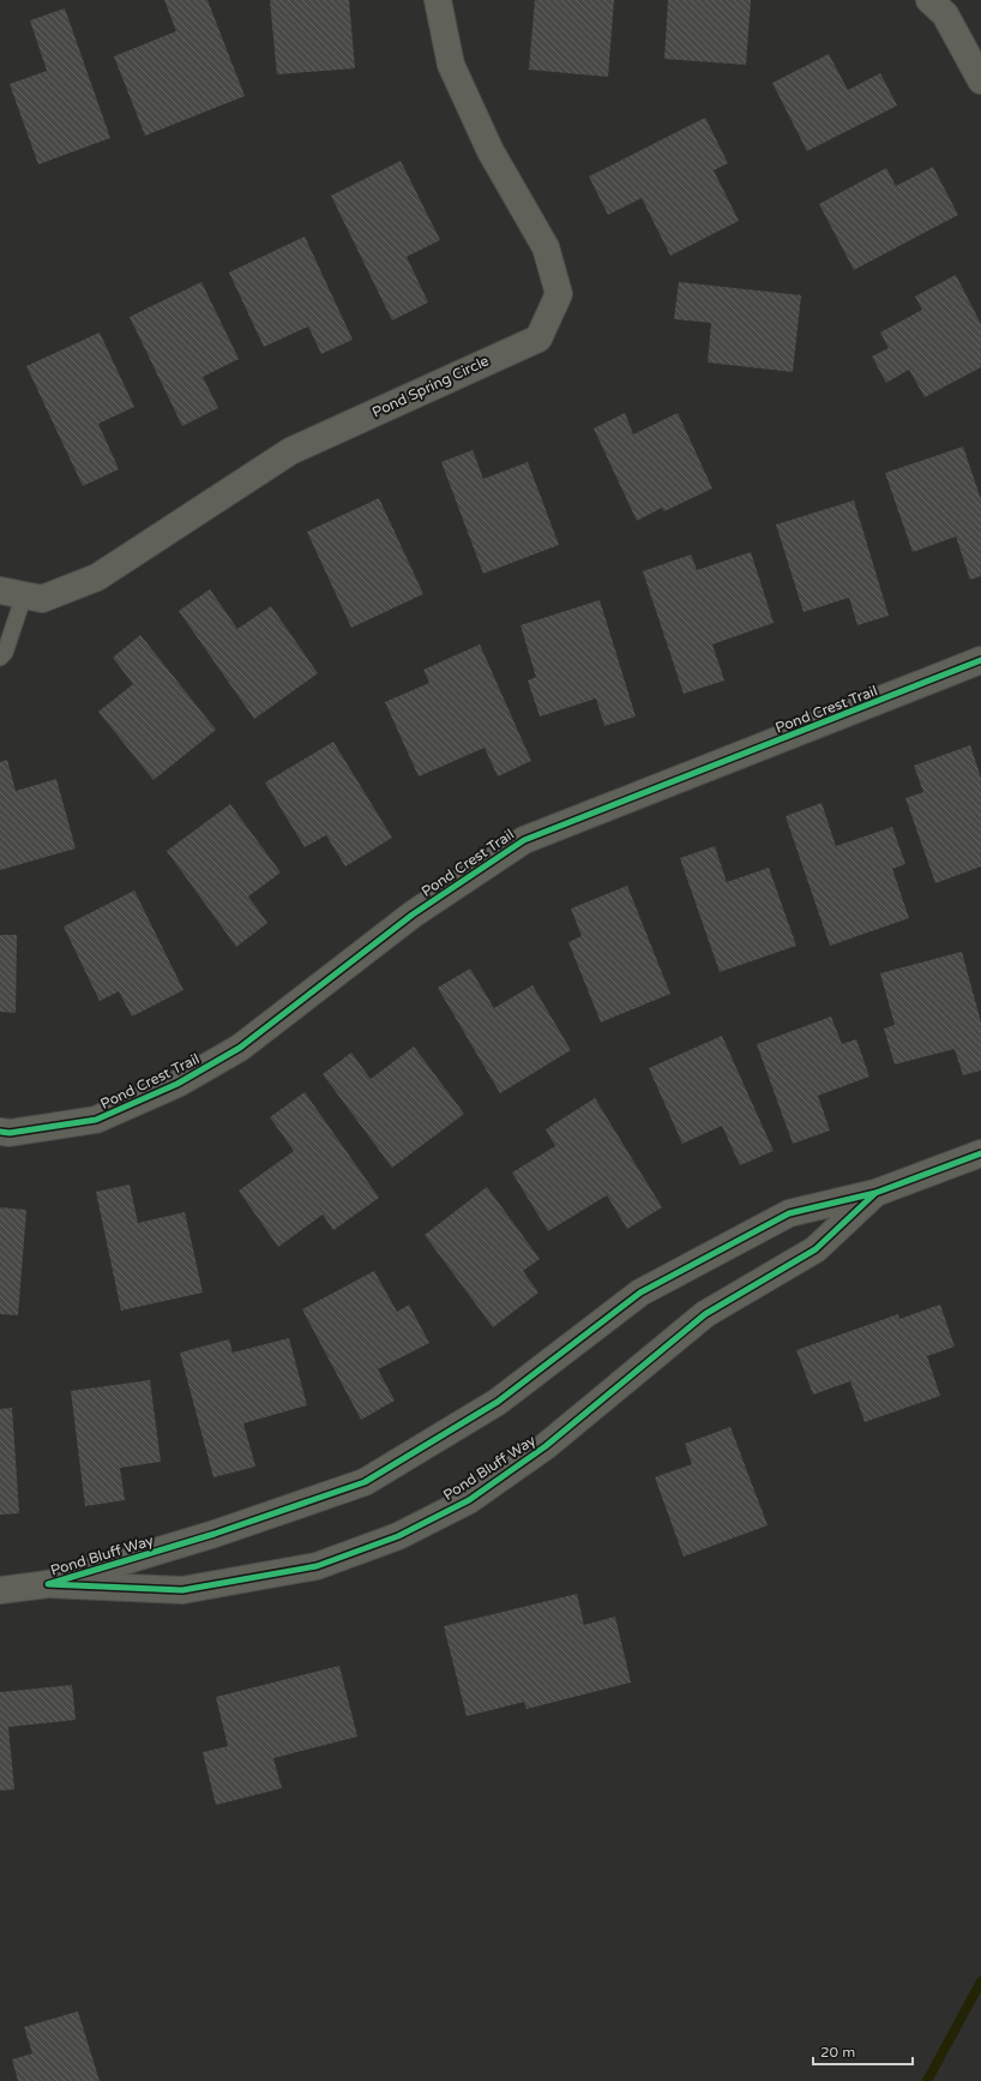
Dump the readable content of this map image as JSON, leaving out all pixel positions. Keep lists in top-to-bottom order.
{
  "streets": {
    "street": ["Pond Spring Circle", "Pond Crest Trail", "Pond Bluff Way"]
  },
  "scale_bar": "20 m"
}
